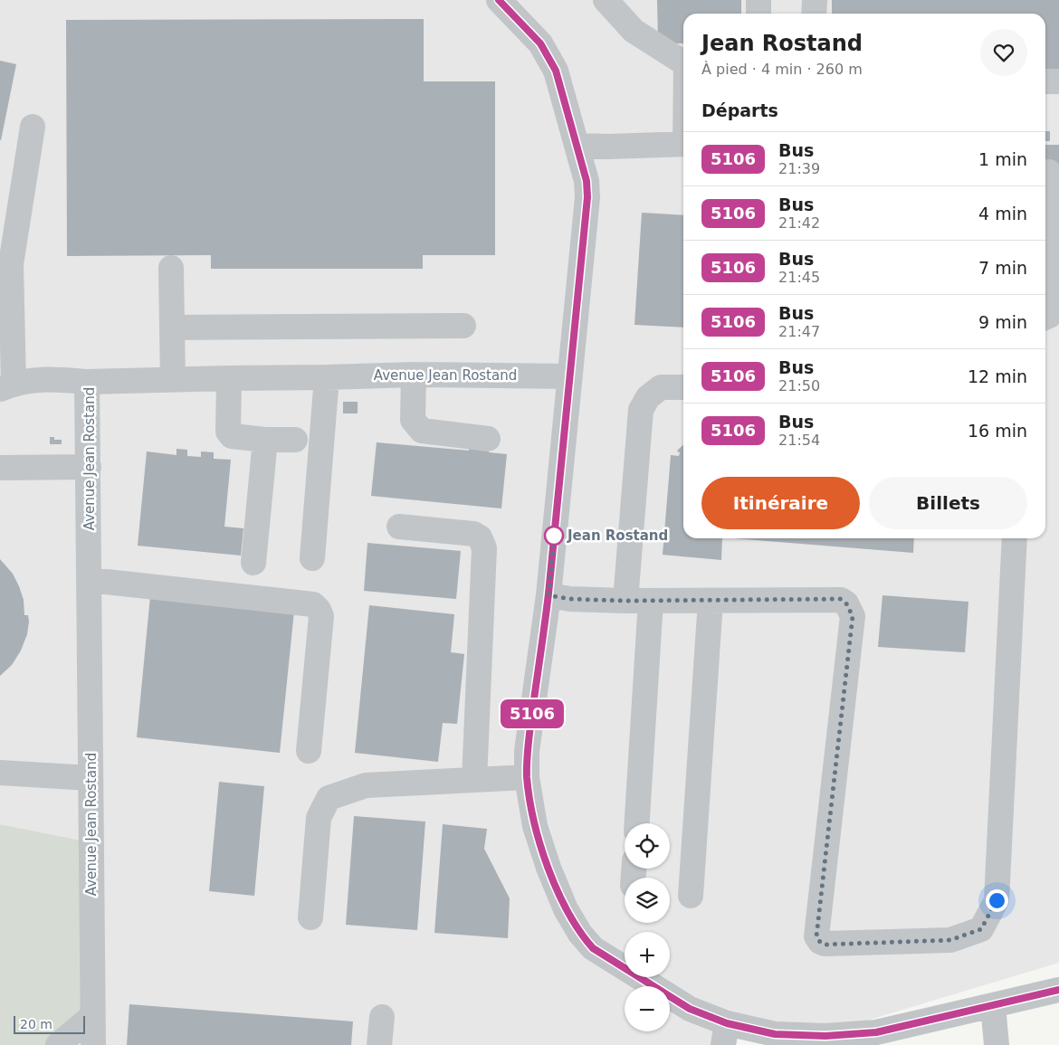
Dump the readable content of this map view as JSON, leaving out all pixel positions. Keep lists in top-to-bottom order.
{
  "streets": {
    "street": ["Avenue Jean Rostand"]
  },
  "places": ["Jean Rostand"],
  "lines": ["bus line 5106"],
  "scale_bar": "20 m",
  "page": {
    "on_map": "5106",
    "heading": [
      ["Jean Rostand", "À pied · 4 min · 260 m"],
      "Départs"
    ],
    "list": [
      {
        "mark": "5106",
        "name": "Bus",
        "note": "21:39",
        "value": "1 min"
      },
      {
        "mark": "5106",
        "name": "Bus",
        "note": "21:42",
        "value": "4 min"
      },
      {
        "mark": "5106",
        "name": "Bus",
        "note": "21:45",
        "value": "7 min"
      },
      {
        "mark": "5106",
        "name": "Bus",
        "note": "21:47",
        "value": "9 min"
      },
      {
        "mark": "5106",
        "name": "Bus",
        "note": "21:50",
        "value": "12 min"
      },
      {
        "mark": "5106",
        "name": "Bus",
        "note": "21:54",
        "value": "16 min"
      }
    ],
    "buttons": ["Itinéraire", "Billets"],
    "map_buttons": ["+", "−"],
    "scale": "20 m"
  }
}
